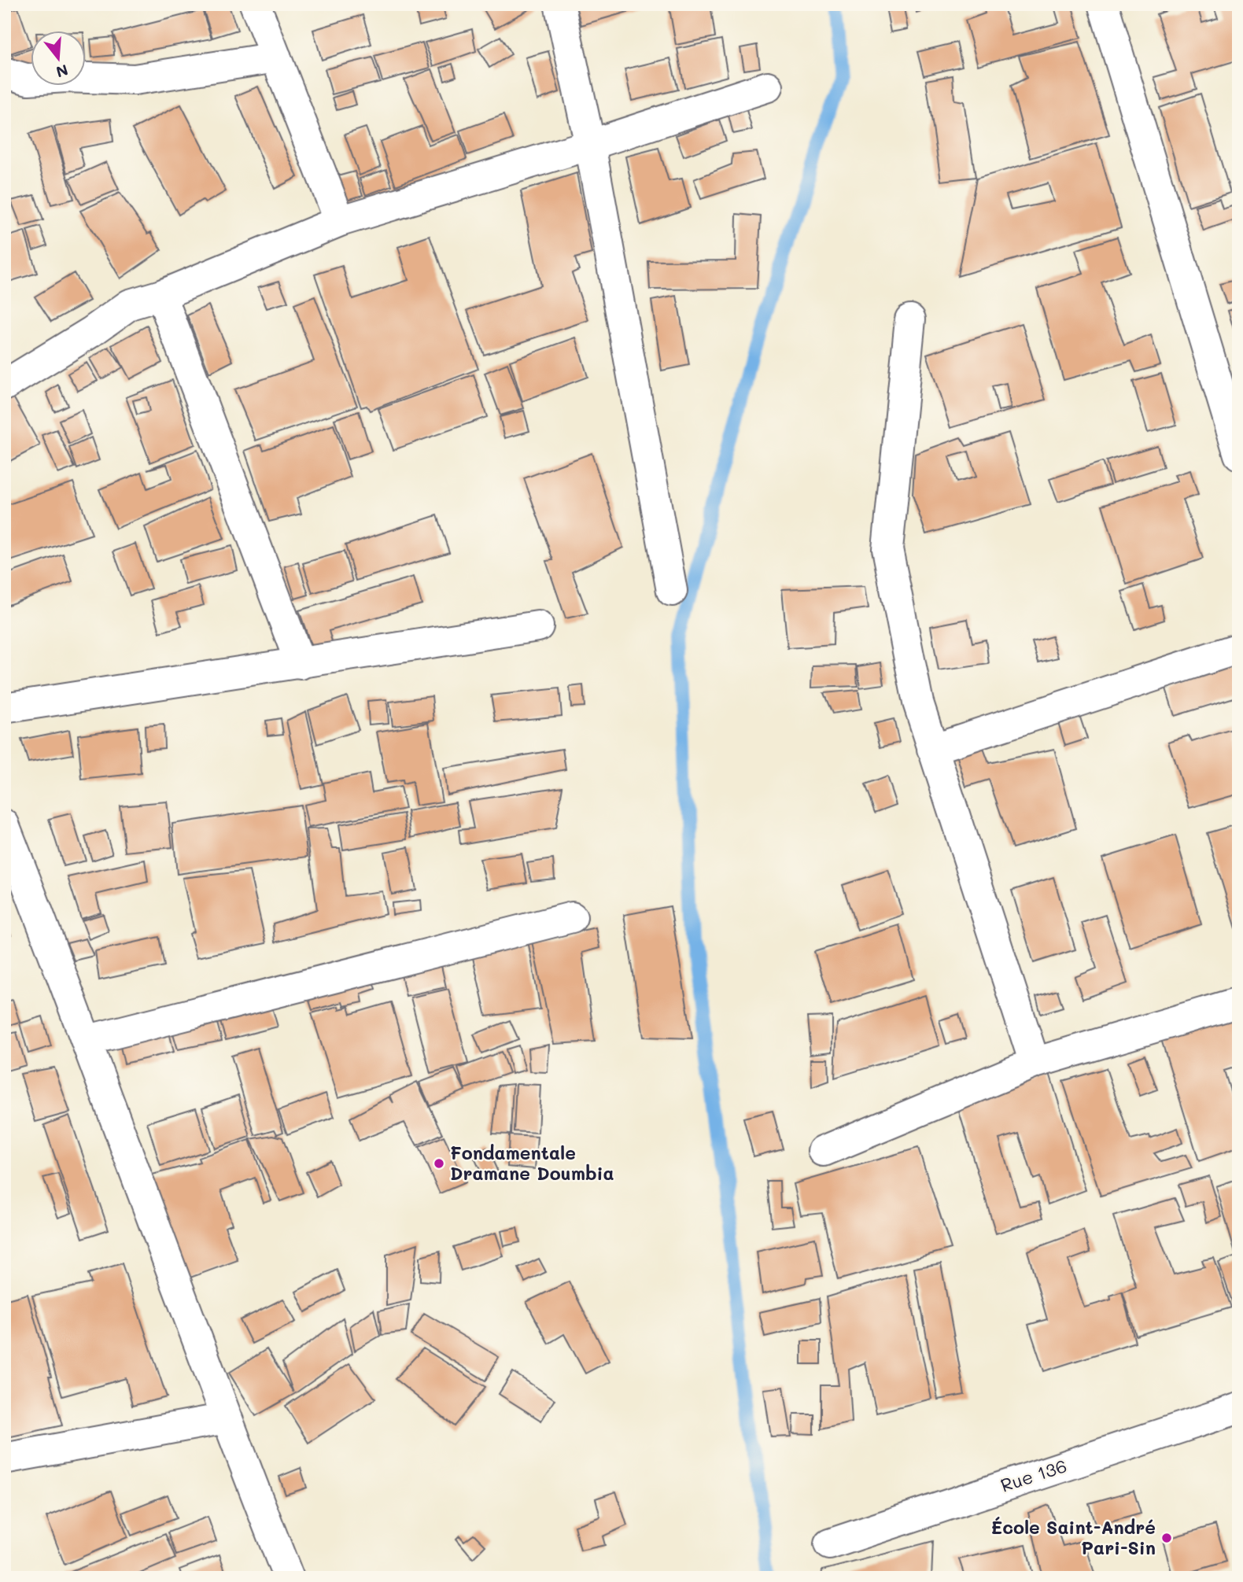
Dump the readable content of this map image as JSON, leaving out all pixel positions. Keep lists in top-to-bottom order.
{
  "streets": {
    "street": ["Rue 136"]
  },
  "places": ["Fondamentale Dramane Doumbia", "École Saint-André Pari-Sin"],
  "north": "bottom"
}
